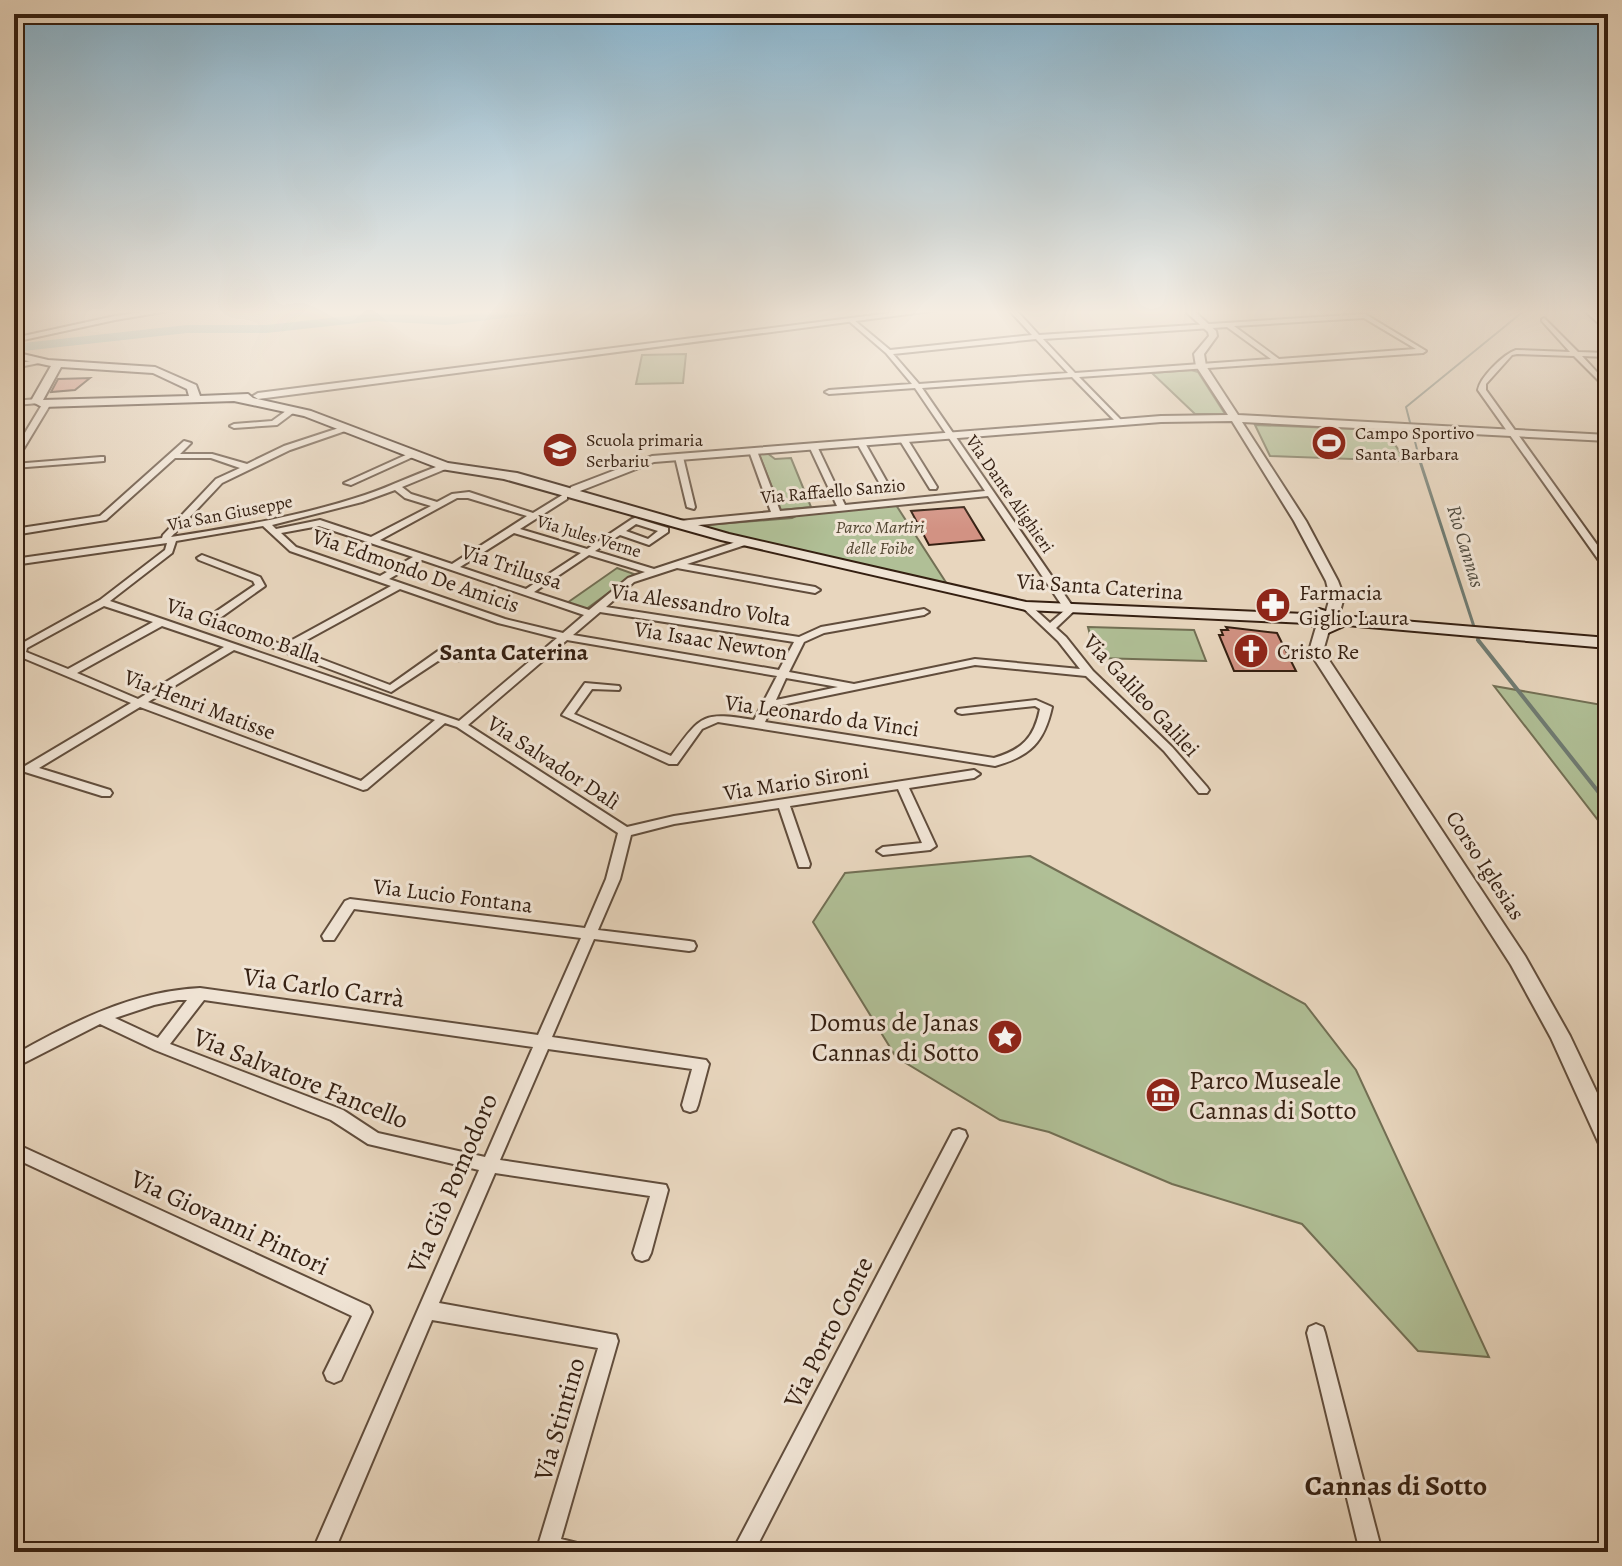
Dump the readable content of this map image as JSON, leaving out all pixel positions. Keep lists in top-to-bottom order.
{
  "streets": {
    "main road": ["Via Santa Caterina"],
    "street": [
      "Via Raffaello Sanzio",
      "Via Dante Alighieri",
      "Via San Giuseppe",
      "Via Jules Verne",
      "Via Trilussa",
      "Via Edmondo De Amicis",
      "Via Alessandro Volta",
      "Via Giacomo Balla",
      "Via Isaac Newton",
      "Via Galileo Galilei",
      "Via Henri Matisse",
      "Via Leonardo da Vinci",
      "Via Salvador Dalì",
      "Via Mario Sironi",
      "Corso Iglesias",
      "Via Lucio Fontana",
      "Via Carlo Carrà",
      "Via Salvatore Fancello",
      "Via Giò Pomodoro",
      "Via Giovanni Pintori",
      "Via Porto Conte",
      "Via Stintino"
    ]
  },
  "crossings": [
    ["Via Raffaello Sanzio", "Via Dante Alighieri"],
    ["Via Raffaello Sanzio", "Via Santa Caterina"],
    ["Via Dante Alighieri", "Via Santa Caterina"],
    ["Via Dante Alighieri", "Via Galileo Galilei"],
    ["Via San Giuseppe", "Via Trilussa"],
    ["Via San Giuseppe", "Via Edmondo De Amicis"],
    ["Via San Giuseppe", "Via Santa Caterina"],
    ["Via Trilussa", "Via Edmondo De Amicis"],
    ["Via Trilussa", "Via Alessandro Volta"],
    ["Via Edmondo De Amicis", "Via Isaac Newton"],
    ["Via Santa Caterina", "Via Galileo Galilei"],
    ["Via Santa Caterina", "Corso Iglesias"],
    ["Via Giacomo Balla", "Via Henri Matisse"],
    ["Via Giacomo Balla", "Via Salvador Dalì"],
    ["Via Salvador Dalì", "Via Mario Sironi"],
    ["Via Salvador Dalì", "Via Giò Pomodoro"],
    ["Via Mario Sironi", "Via Giò Pomodoro"],
    ["Via Lucio Fontana", "Via Giò Pomodoro"],
    ["Via Carlo Carrà", "Via Salvatore Fancello"],
    ["Via Carlo Carrà", "Via Giò Pomodoro"],
    ["Via Salvatore Fancello", "Via Giò Pomodoro"],
    ["Via Giò Pomodoro", "Via Stintino"]
  ],
  "districts": ["Santa Caterina", "Cannas di Sotto"],
  "water": ["Rio Cannas"],
  "parks": ["Parco Martiri delle Foibe"],
  "places": {
    "sports": ["Campo Sportivo Santa Barbara"],
    "school or university": ["Scuola primaria Serbariu"],
    "pharmacy": ["Farmacia Giglio Laura"],
    "church": ["Cristo Re"],
    "place": ["Domus de Janas Cannas di Sotto"],
    "museum": ["Parco Museale Cannas di Sotto"]
  }
}
